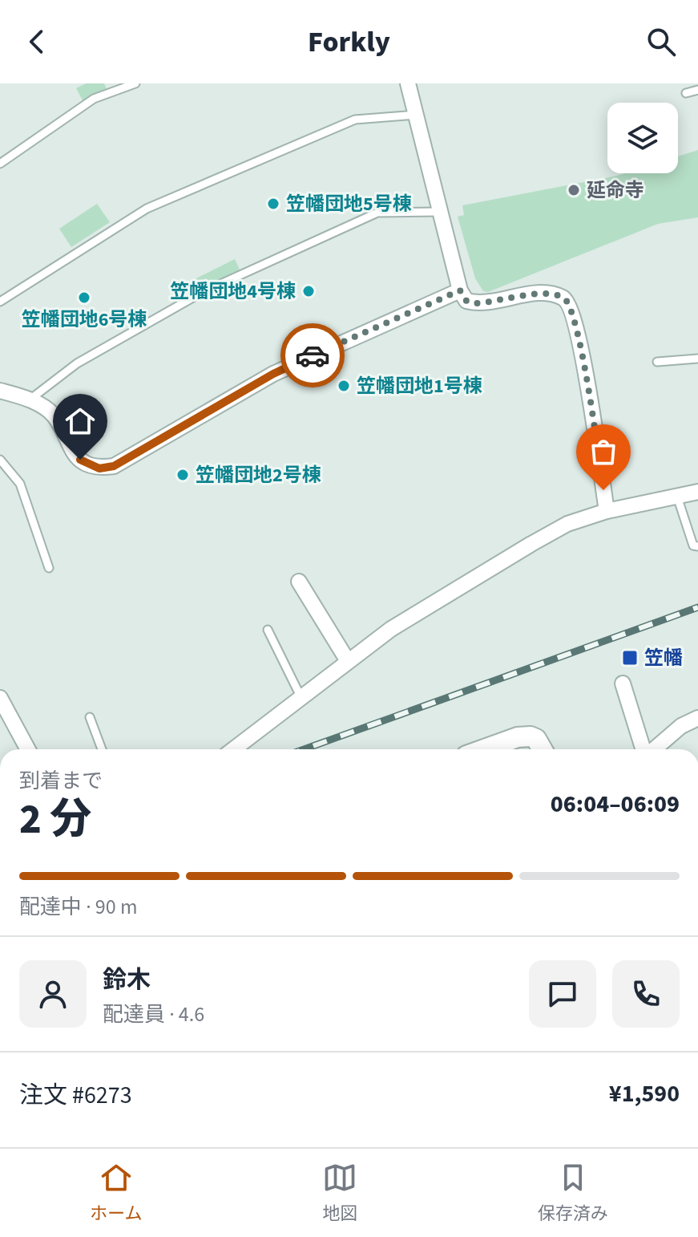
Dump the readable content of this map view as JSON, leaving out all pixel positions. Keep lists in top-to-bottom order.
{
  "places": {
    "other": [
      "延命寺",
      "笠幡団地5号棟",
      "笠幡団地4号棟",
      "笠幡団地6号棟",
      "笠幡団地1号棟",
      "笠幡団地2号棟"
    ],
    "transit": ["笠幡"]
  },
  "page": {
    "header": "Forkly",
    "heading": ["2 分", "到着まで", "06:04–06:09"],
    "panel": [
      "鈴木",
      "配達員 · 4.6",
      "注文 #6273",
      "¥1,590"
    ],
    "bar": "配達中 · 90 m",
    "tabs": ["ホーム", "地図", "保存済み"]
  }
}
